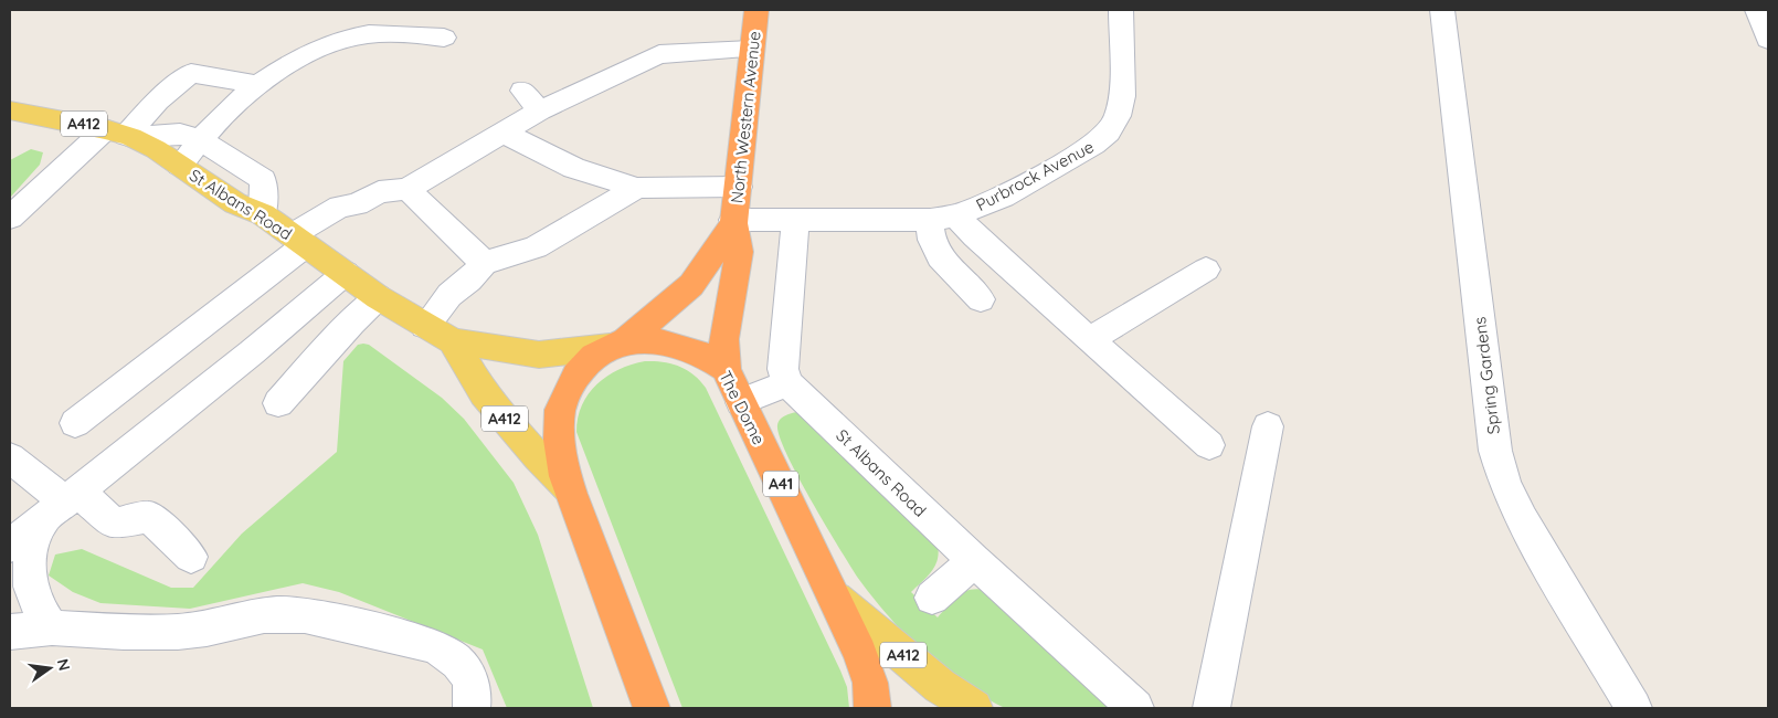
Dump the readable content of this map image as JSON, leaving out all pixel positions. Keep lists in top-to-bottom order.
{
  "streets": {
    "highway": ["North Western Avenue", "The Dome", "A41"],
    "main road": ["A412", "St Albans Road"],
    "street": ["Purbrock Avenue", "Spring Gardens"]
  },
  "crossings": [
    ["North Western Avenue", "Purbrock Avenue"],
    ["North Western Avenue", "St Albans Road"],
    ["North Western Avenue", "The Dome"],
    ["North Western Avenue", "A41"],
    ["A412", "The Dome"],
    ["St Albans Road", "The Dome"],
    ["St Albans Road", "A41"],
    ["The Dome", "A41"]
  ],
  "north": "right"
}
